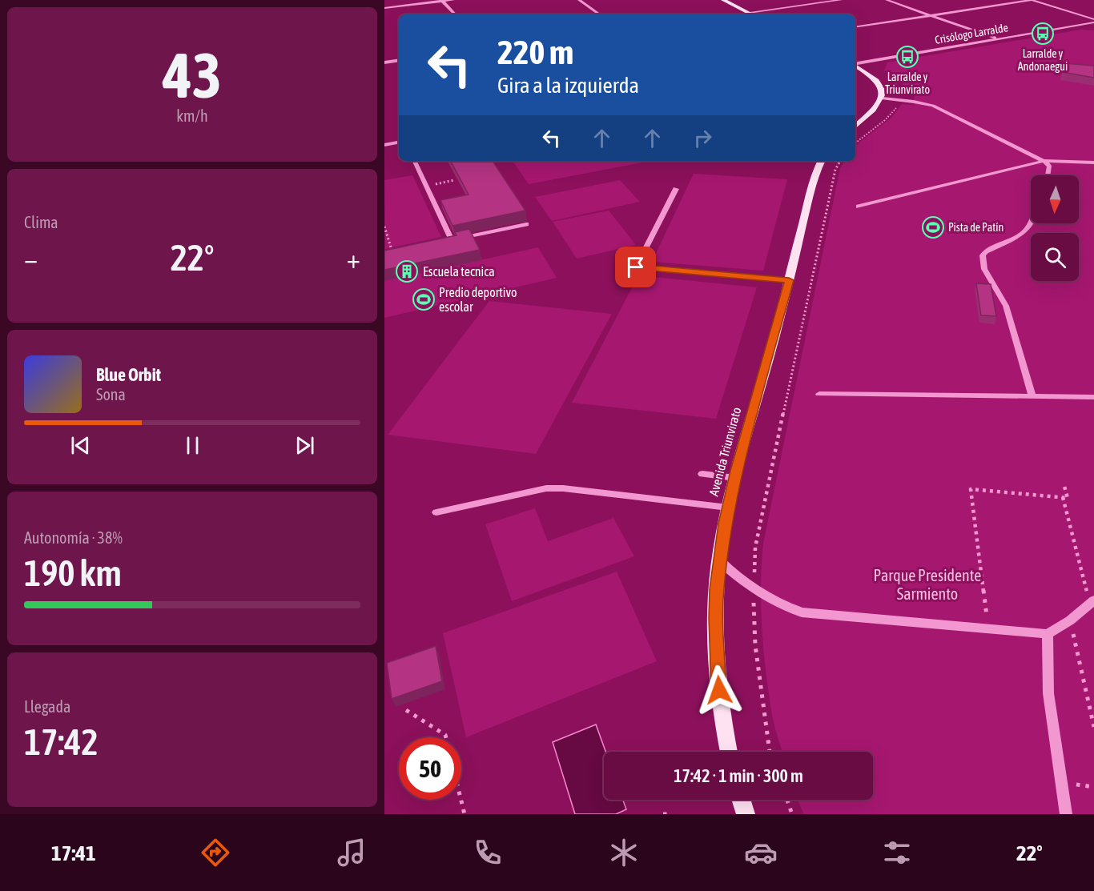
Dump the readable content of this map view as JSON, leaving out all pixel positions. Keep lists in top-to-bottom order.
{
  "streets": {
    "main road": ["Avenida Triunvirato"],
    "street": ["Crisólogo Larralde"]
  },
  "parks": ["Parque Presidente Sarmiento"],
  "places": {
    "bus stop": ["Larralde y Andonaegui", "Larralde y Triunvirato"],
    "sports": ["Pista de Patín", "Predio deportivo escolar"],
    "building": ["Escuela tecnica"]
  },
  "north": "bottom",
  "page": {
    "tile": [
      ["43", "km/h"],
      "Clima",
      ["Autonomía · 38%", "190 km"],
      ["Llegada", "17:42"]
    ],
    "turn": ["220 m", "Gira a la izquierda"],
    "heat": ["−", "22°", "+"],
    "song": ["Blue Orbit", "Sona"],
    "limit": "50",
    "trip": "17:42 · 1 min · 300 m",
    "tabs": ["17:41", "22°"]
  }
}
